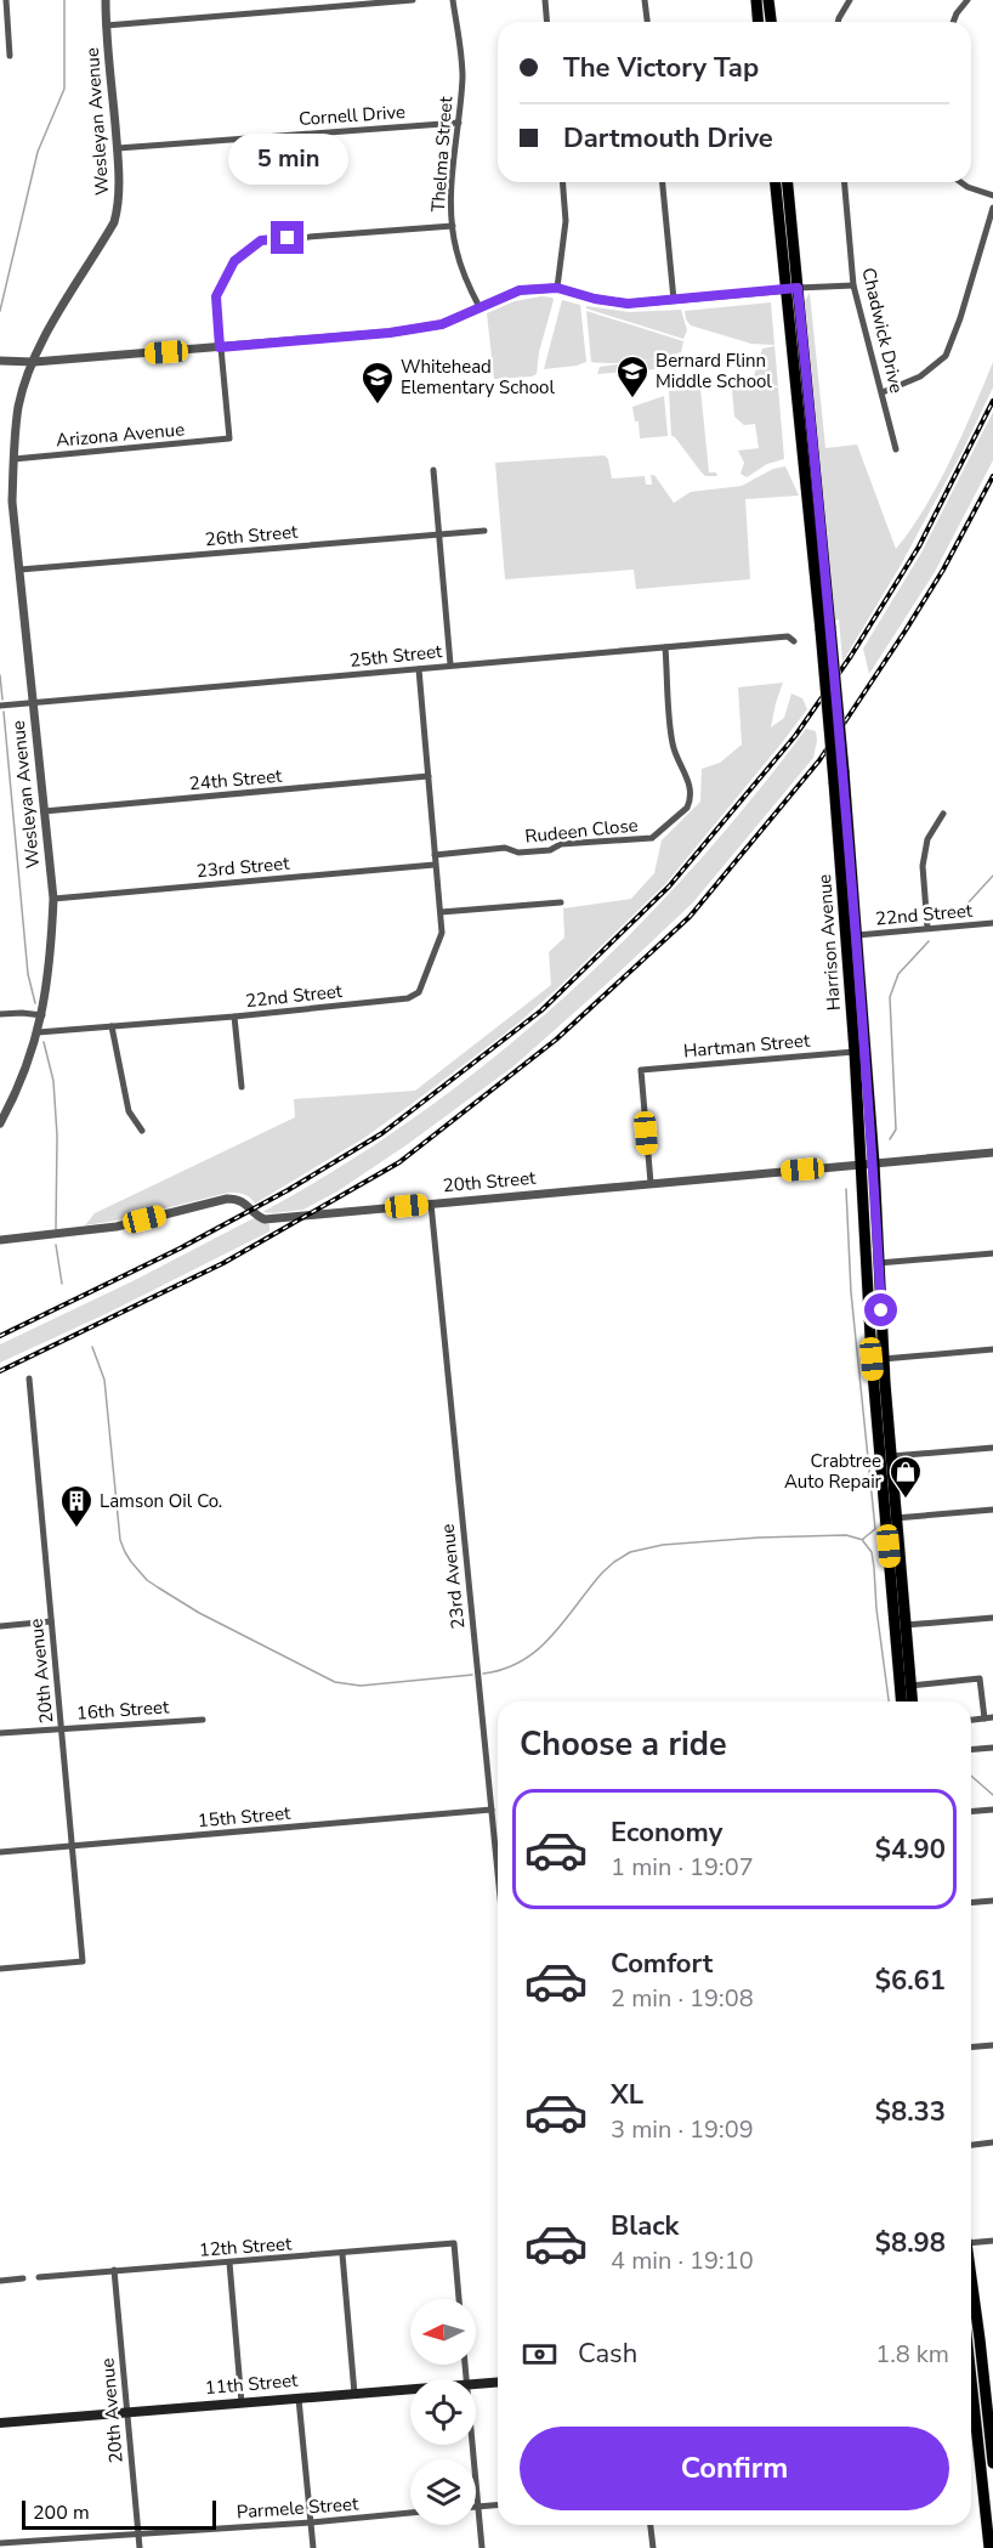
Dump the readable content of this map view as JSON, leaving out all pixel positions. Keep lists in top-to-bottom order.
{
  "streets": {
    "main road": ["Harrison Avenue", "11th Street"],
    "street": [
      "Cornell Drive",
      "Wesleyan Avenue",
      "Thelma Street",
      "Chadwick Drive",
      "Arizona Avenue",
      "26th Street",
      "25th Street",
      "24th Street",
      "Rudeen Close",
      "23rd Street",
      "22nd Street",
      "Hartman Street",
      "20th Street",
      "23rd Avenue",
      "20th Avenue",
      "16th Street",
      "15th Street",
      "12th Street",
      "Parmele Street"
    ]
  },
  "crossings": [
    ["Cornell Drive", "Wesleyan Avenue"],
    ["Cornell Drive", "Thelma Street"],
    ["Wesleyan Avenue", "Arizona Avenue"],
    ["Wesleyan Avenue", "26th Street"],
    ["Wesleyan Avenue", "25th Street"],
    ["Wesleyan Avenue", "24th Street"],
    ["Wesleyan Avenue", "23rd Street"],
    ["Wesleyan Avenue", "22nd Street"],
    ["25th Street", "Rudeen Close"],
    ["25th Street", "22nd Street"],
    ["24th Street", "22nd Street"],
    ["Rudeen Close", "22nd Street"],
    ["23rd Street", "22nd Street"],
    ["22nd Street", "Harrison Avenue"],
    ["Harrison Avenue", "Hartman Street"],
    ["Harrison Avenue", "20th Street"],
    ["Hartman Street", "20th Street"],
    ["20th Street", "23rd Avenue"],
    ["23rd Avenue", "15th Street"],
    ["20th Avenue", "16th Street"],
    ["20th Avenue", "15th Street"],
    ["20th Avenue", "12th Street"],
    ["20th Avenue", "11th Street"],
    ["20th Avenue", "Parmele Street"]
  ],
  "places": {
    "school or university": ["Bernard Flinn Middle School", "Whitehead Elementary School"],
    "shop": ["Crabtree Auto Repair"],
    "building": ["Lamson Oil Co."]
  },
  "scale_bar": "200 m",
  "north": "left",
  "page": {
    "banner": ["The Victory Tap", "Dartmouth Drive"],
    "bubble": "5 min",
    "heading": "Choose a ride",
    "list": [
      {
        "name": "Economy",
        "note": "1 min · 19:07",
        "value": "$4.90"
      },
      {
        "name": "Comfort",
        "note": "2 min · 19:08",
        "value": "$6.61"
      },
      {
        "name": "XL",
        "note": "3 min · 19:09",
        "value": "$8.33"
      },
      {
        "name": "Black",
        "note": "4 min · 19:10",
        "value": "$8.98"
      }
    ],
    "pay": ["Cash", "1.8 km"],
    "buttons": "Confirm",
    "scale": "200 m"
  }
}
